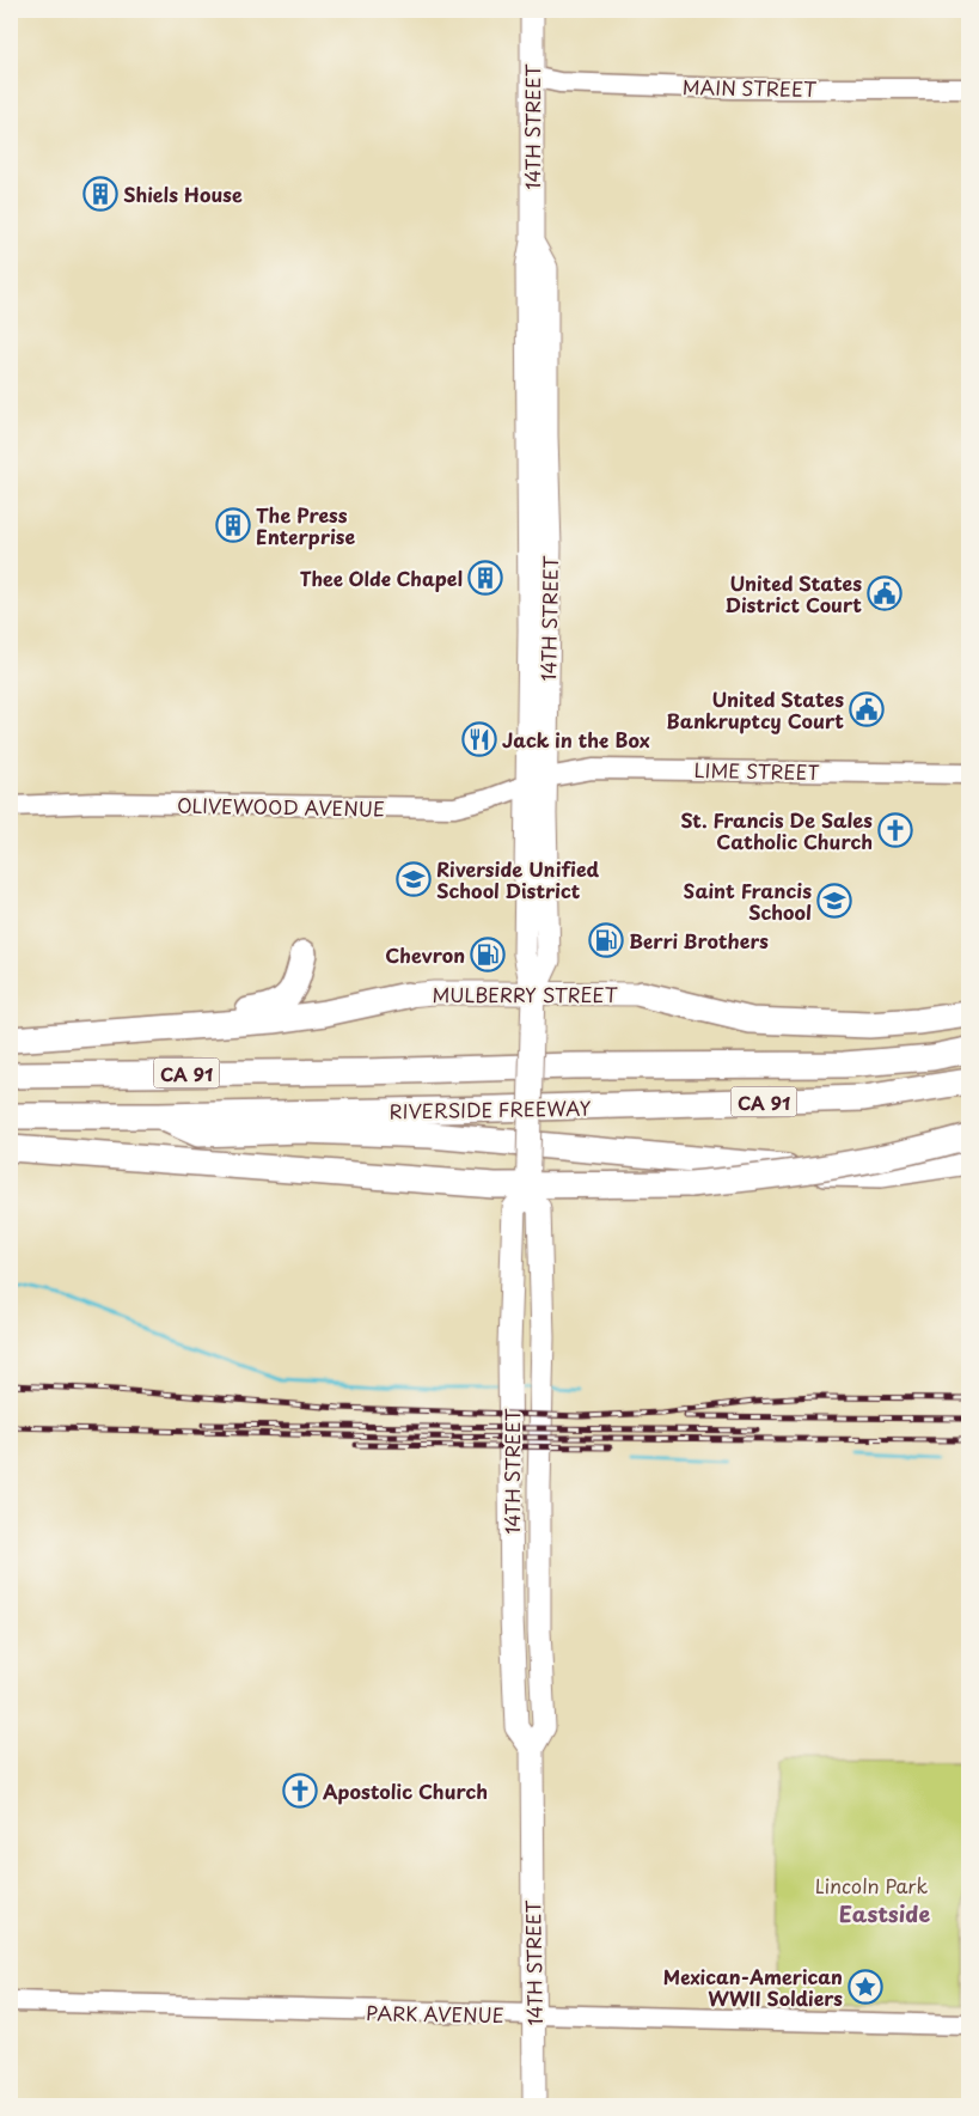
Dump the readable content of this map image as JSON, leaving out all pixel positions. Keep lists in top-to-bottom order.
{
  "streets": {
    "highway": ["CA 91", "RIVERSIDE FREEWAY"],
    "main road": ["14TH STREET", "MULBERRY STREET"],
    "street": [
      "MAIN STREET",
      "LIME STREET",
      "OLIVEWOOD AVENUE",
      "PARK AVENUE"
    ]
  },
  "crossings": [
    ["MAIN STREET", "14TH STREET"],
    ["14TH STREET", "LIME STREET"],
    ["14TH STREET", "OLIVEWOOD AVENUE"],
    ["14TH STREET", "MULBERRY STREET"],
    ["14TH STREET", "PARK AVENUE"],
    ["LIME STREET", "OLIVEWOOD AVENUE"]
  ],
  "districts": ["Eastside"],
  "parks": ["Lincoln Park"],
  "places": {
    "building": ["Shiels House", "The Press Enterprise", "Thee Olde Chapel"],
    "public building": ["United States District Court", "United States Bankruptcy Court"],
    "restaurant": ["Jack in the Box"],
    "church": ["St. Francis De Sales Catholic Church", "Apostolic Church"],
    "school or university": ["Riverside Unified School District", "Saint Francis School"],
    "fuel station": ["Berri Brothers", "Chevron"],
    "place": ["Mexican-American WWII Soldiers"]
  }
}
